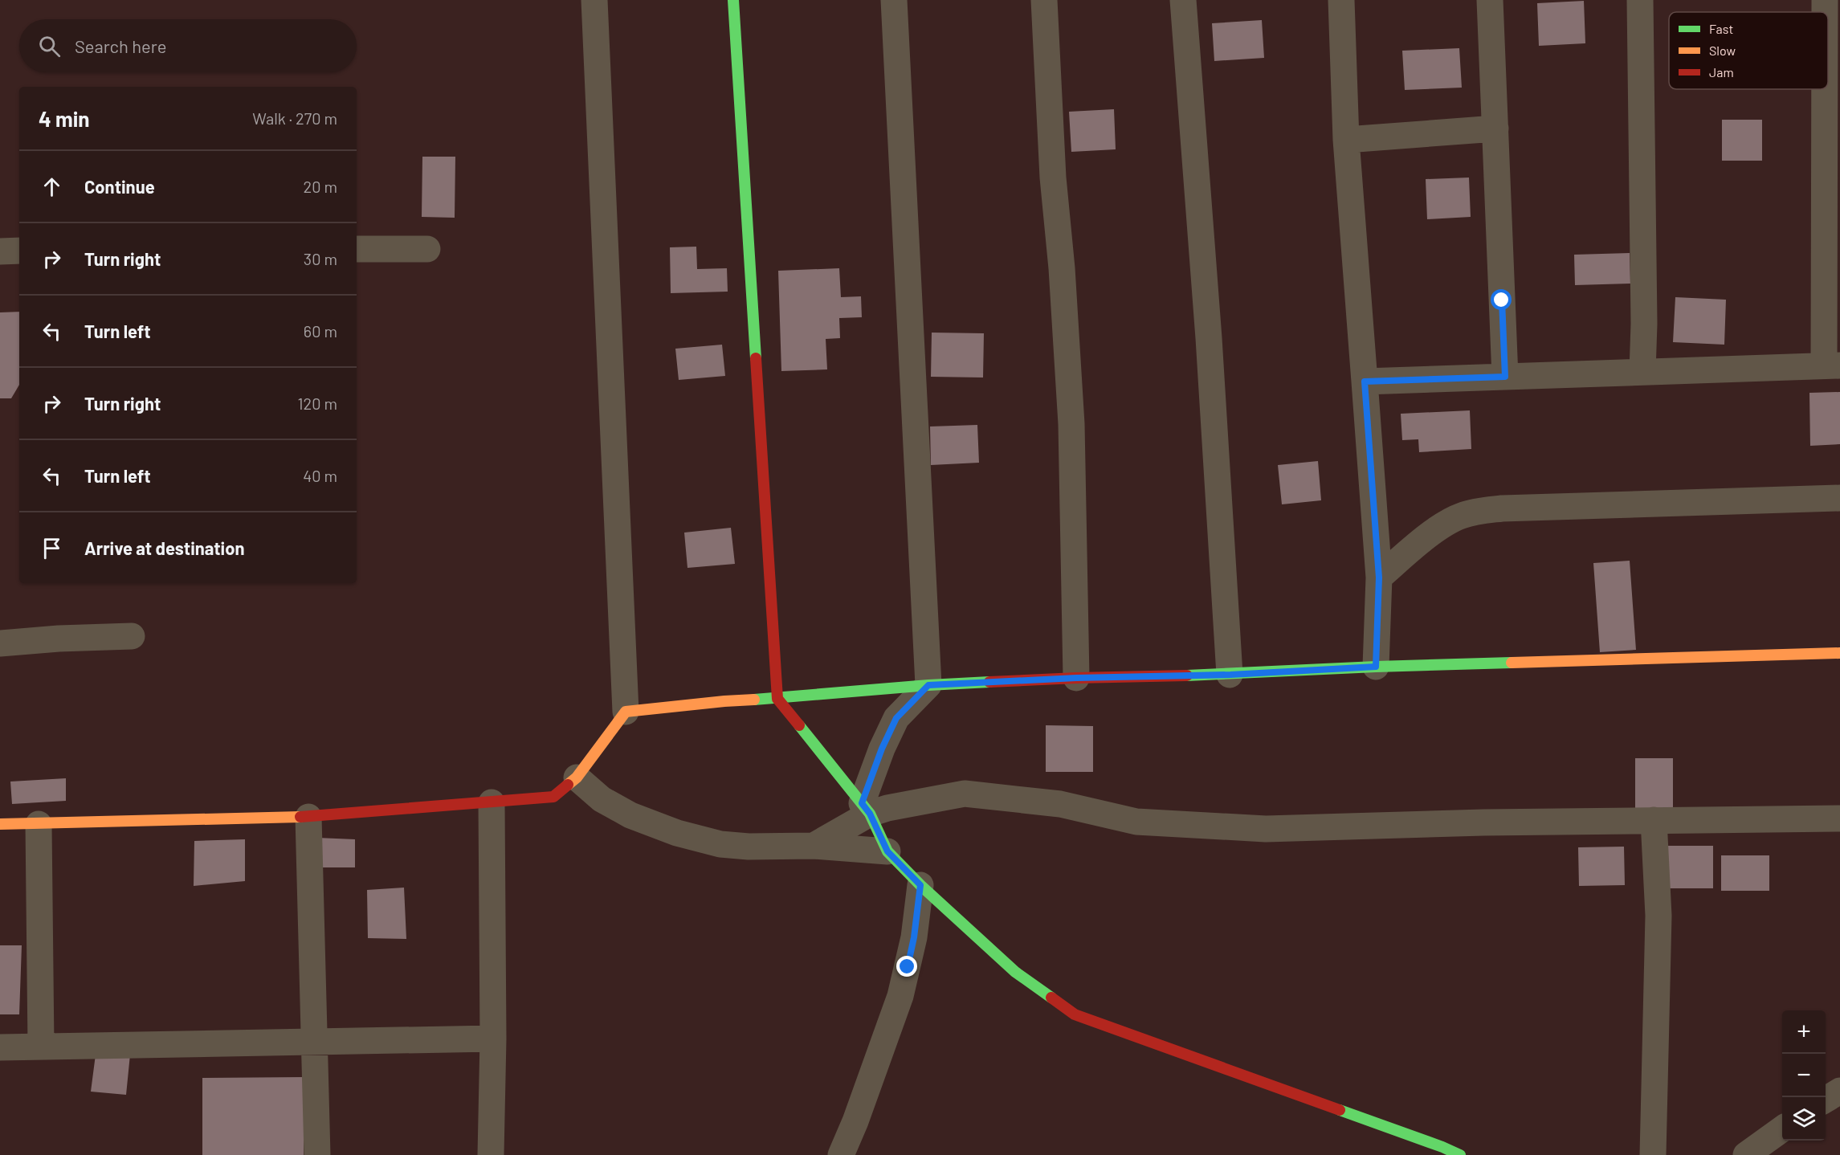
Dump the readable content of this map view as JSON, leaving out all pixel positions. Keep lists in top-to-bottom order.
{
  "legend": ["Fast", "Slow", "Jam"],
  "page": {
    "search": "Search here",
    "heading": ["4 min", "Walk · 270 m"],
    "list": [
      ["Continue", "20 m"],
      ["Turn right", "30 m"],
      ["Turn left", "60 m"],
      ["Turn right", "120 m"],
      ["Turn left", "40 m"],
      "Arrive at destination"
    ],
    "map_buttons": ["+", "−"]
  }
}
